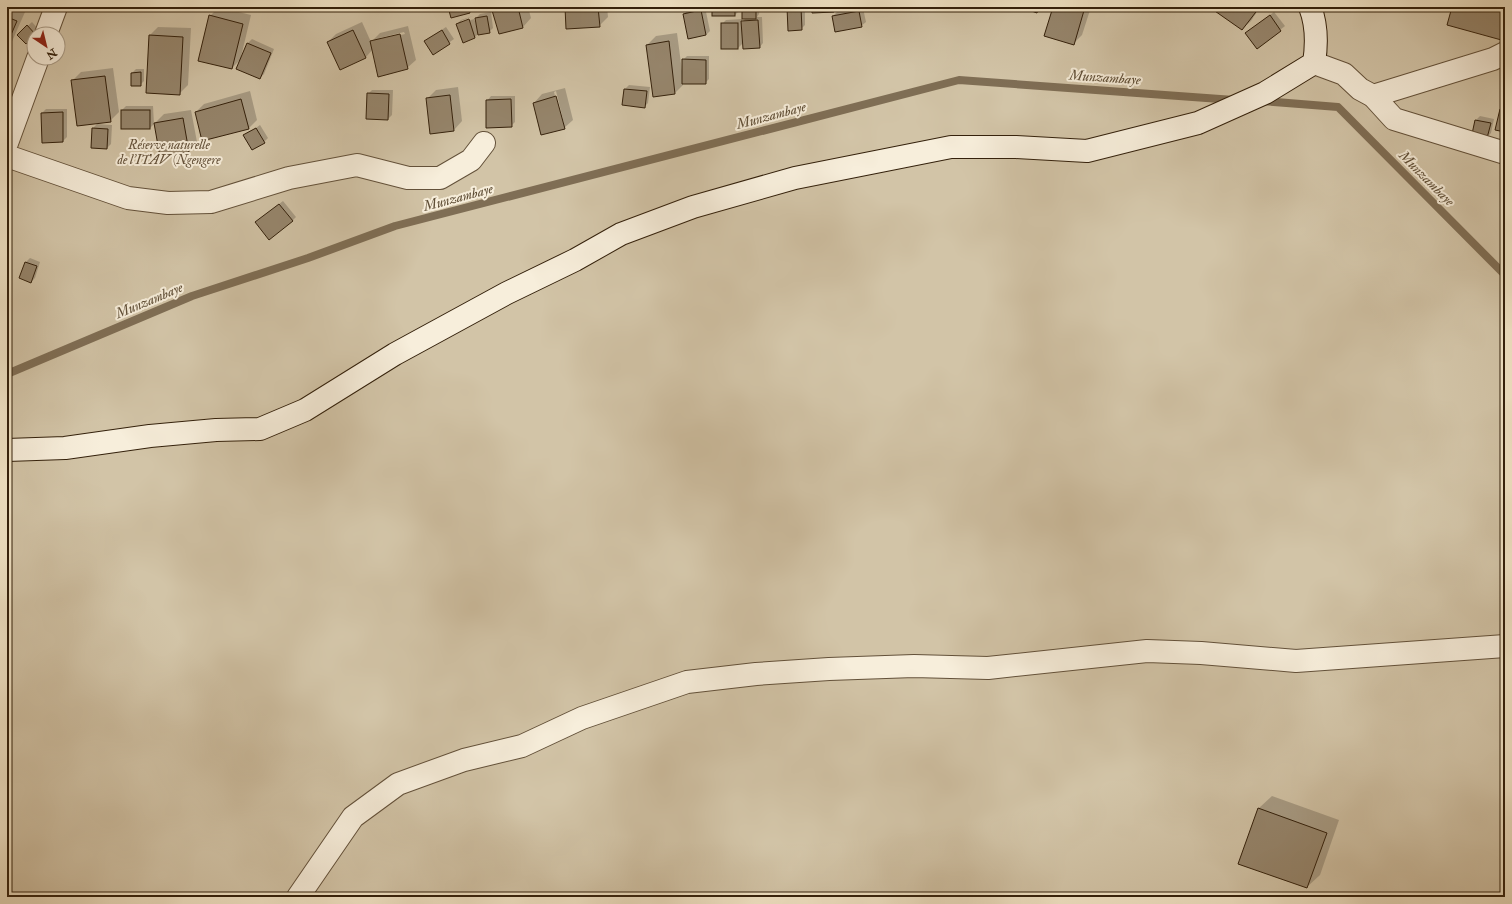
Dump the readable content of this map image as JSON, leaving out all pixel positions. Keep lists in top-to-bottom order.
{
  "water": ["Munzambaye"],
  "parks": ["Réserve naturelle de l'ITAV (Ngengere"],
  "north": "bottom right"
}
